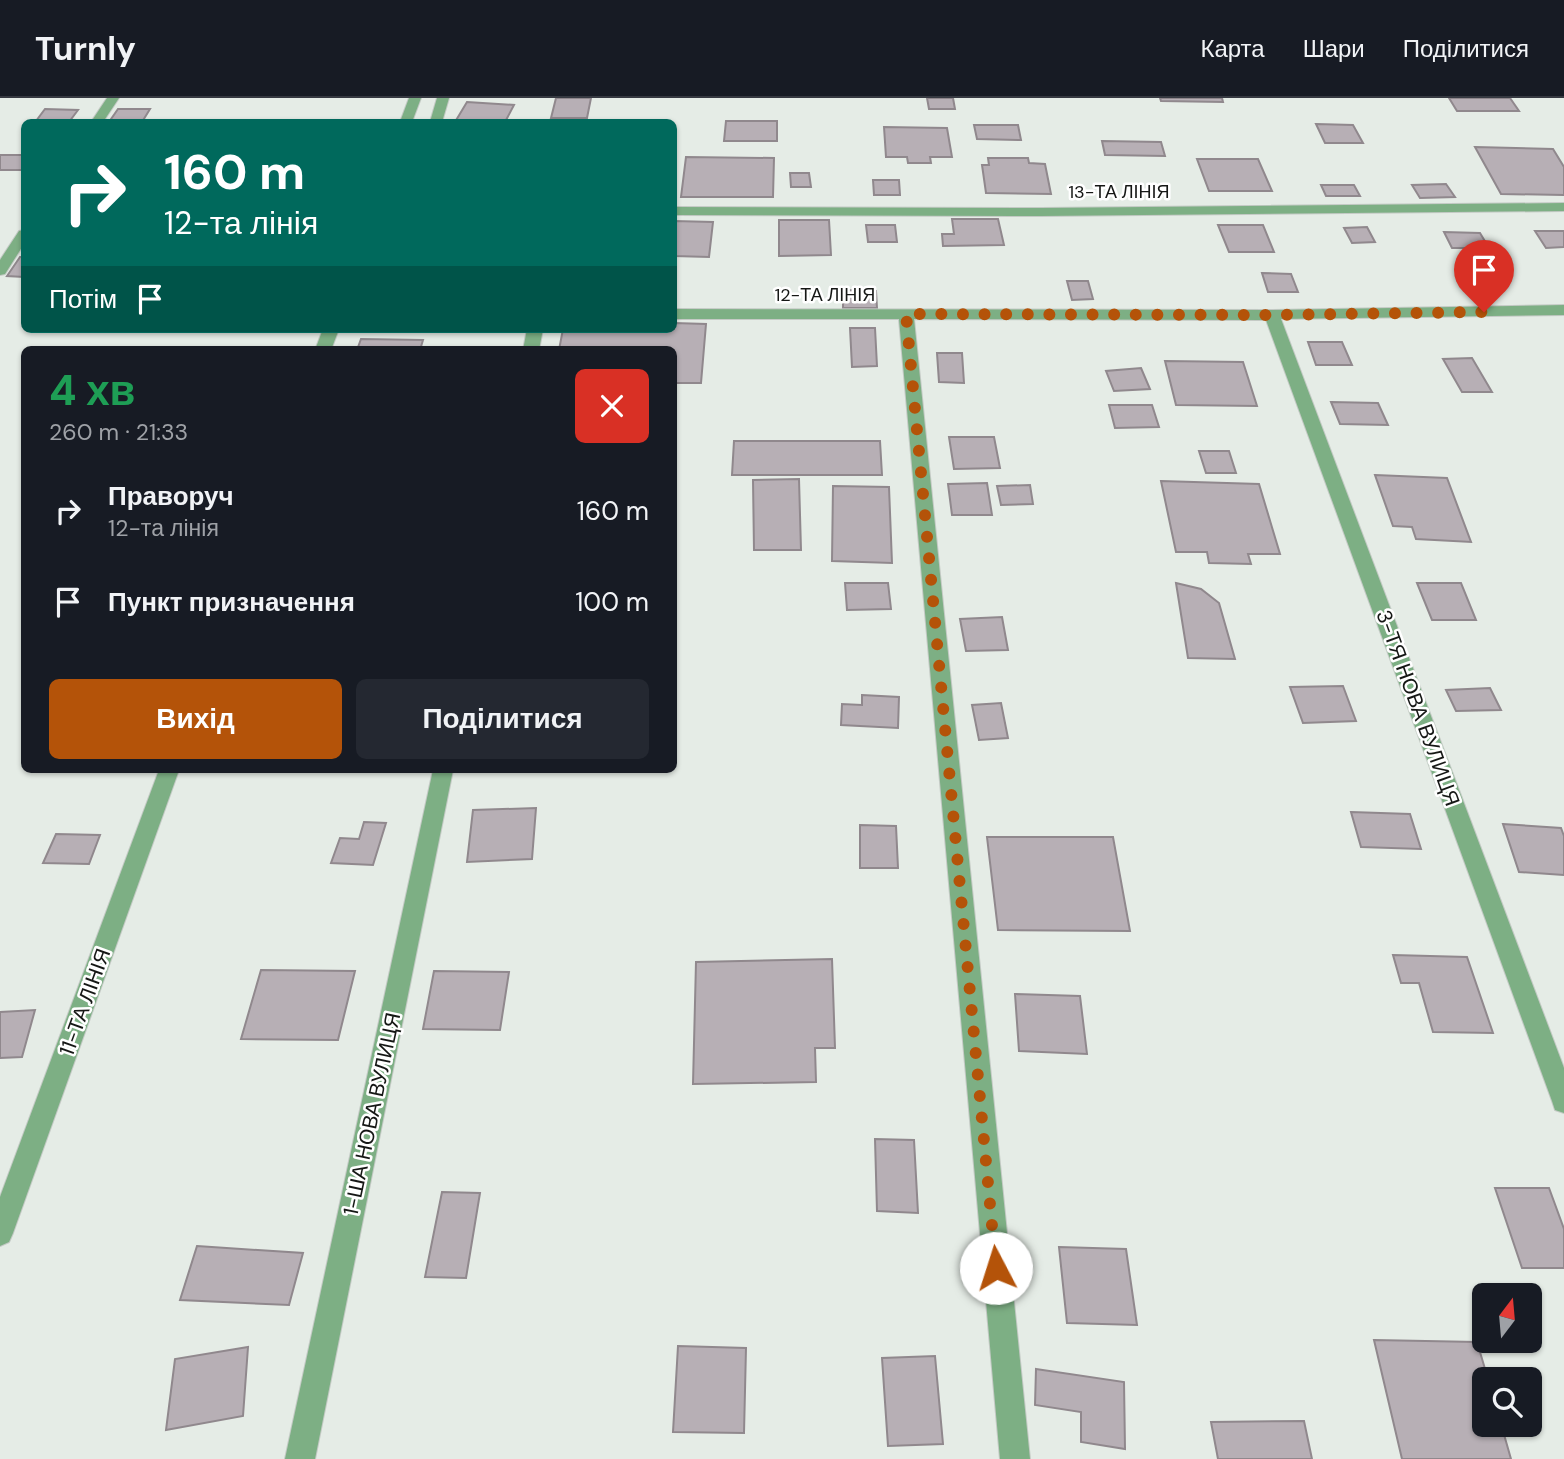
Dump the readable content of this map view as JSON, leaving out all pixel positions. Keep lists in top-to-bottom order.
{
  "streets": {
    "street": [
      "13-ТА ЛІНІЯ",
      "12-ТА ЛІНІЯ",
      "3-ТЯ НОВА ВУЛИЦЯ",
      "11-ТА ЛІНІЯ",
      "1-ША НОВА ВУЛИЦЯ"
    ]
  },
  "crossings": [
    ["12-ТА ЛІНІЯ", "3-ТЯ НОВА ВУЛИЦЯ"]
  ],
  "north": "top",
  "page": {
    "header": "Turnly",
    "nav": ["Карта", "Шари", "Поділитися"],
    "turn": ["160 m", "12-та лінія"],
    "then": "Потім",
    "heading": ["4 хв", "260 m · 21:33"],
    "list": [
      {
        "name": "Праворуч",
        "note": "12-та лінія",
        "value": "160 m"
      },
      {
        "name": "Пункт призначення",
        "value": "100 m"
      }
    ],
    "buttons": ["Вихід", "Поділитися"]
  }
}
